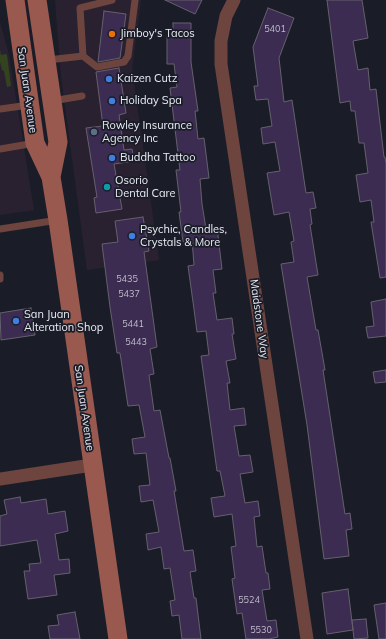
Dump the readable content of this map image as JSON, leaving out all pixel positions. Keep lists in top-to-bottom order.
{
  "streets": {
    "main road": ["San Juan Avenue"],
    "street": ["Maidstone Way"]
  },
  "places": [
    "Jimboy's Tacos",
    "Kaizen Cutz",
    "Holiday Spa",
    "Rowley Insurance Agency Inc",
    "Buddha Tattoo",
    "Osorio Dental Care",
    "Psychic, Candles, Crystals & More",
    "San Juan Alteration Shop"
  ],
  "house_numbers": [
    "5401",
    "5435",
    "5437",
    "5441",
    "5443",
    "5524",
    "5530"
  ]
}
